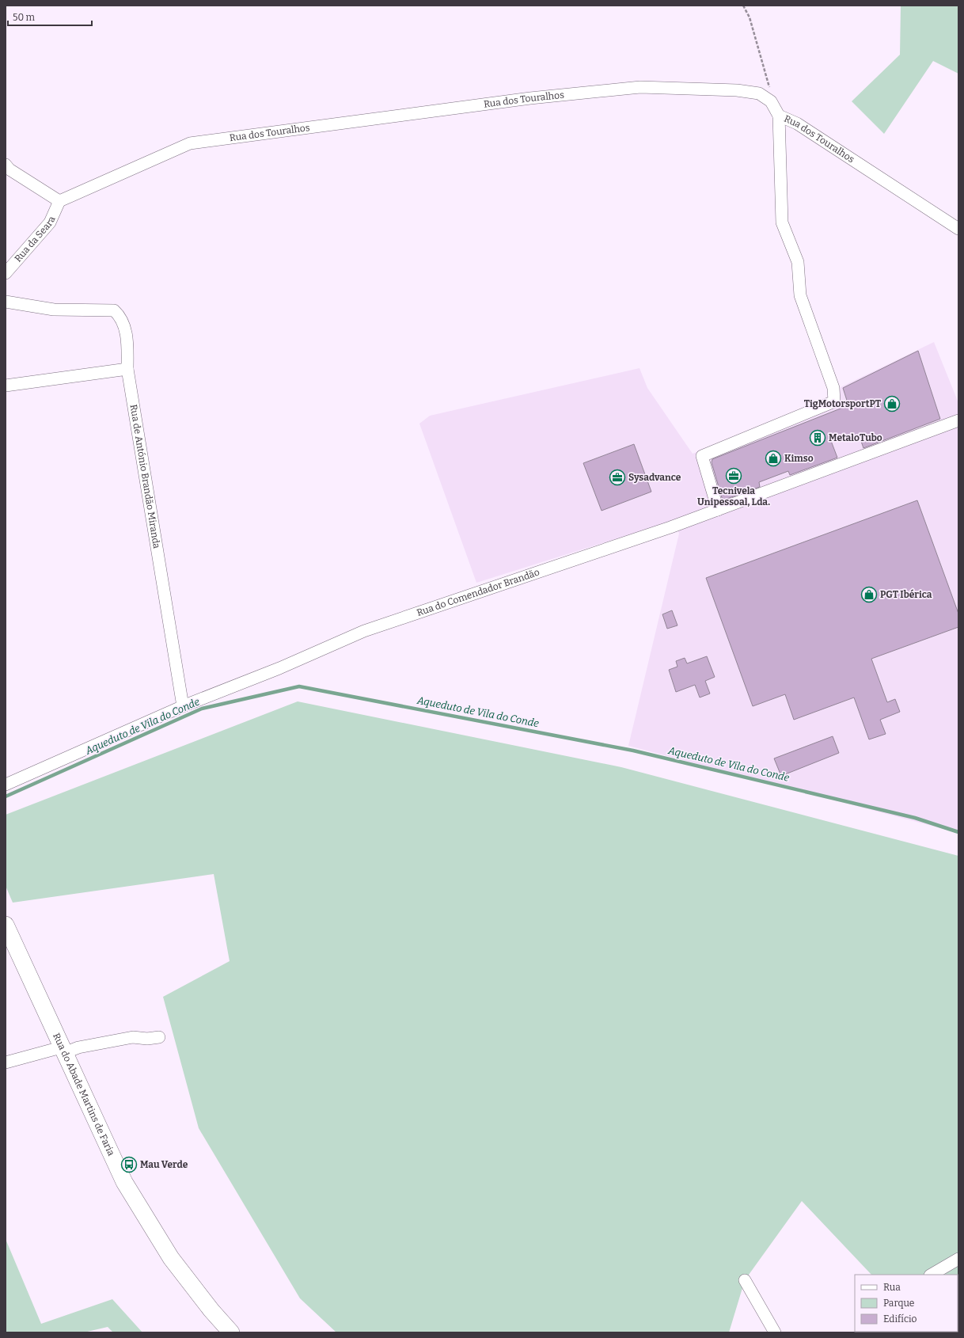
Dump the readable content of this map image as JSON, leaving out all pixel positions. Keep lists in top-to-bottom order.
{
  "streets": {
    "street": [
      "Rua dos Touralhos",
      "Rua da Seara",
      "Rua de António Brandão Miranda",
      "Rua do Comendador Brandão",
      "Rua do Abade Martins de Faria"
    ]
  },
  "crossings": [
    ["Rua dos Touralhos", "Rua da Seara"],
    ["Rua de António Brandão Miranda", "Rua do Comendador Brandão"]
  ],
  "water": ["Aqueduto de Vila do Conde"],
  "places": {
    "shop": ["TigMotorsportPT", "Kimso", "PGT Ibérica"],
    "building": ["MetaloTubo"],
    "office": ["Tecnivela Unipessoal, Lda.", "Sysadvance"],
    "bus stop": ["Mau Verde"]
  },
  "legend": ["Rua", "Parque", "Edifício"],
  "scale_bar": "50 m"
}
